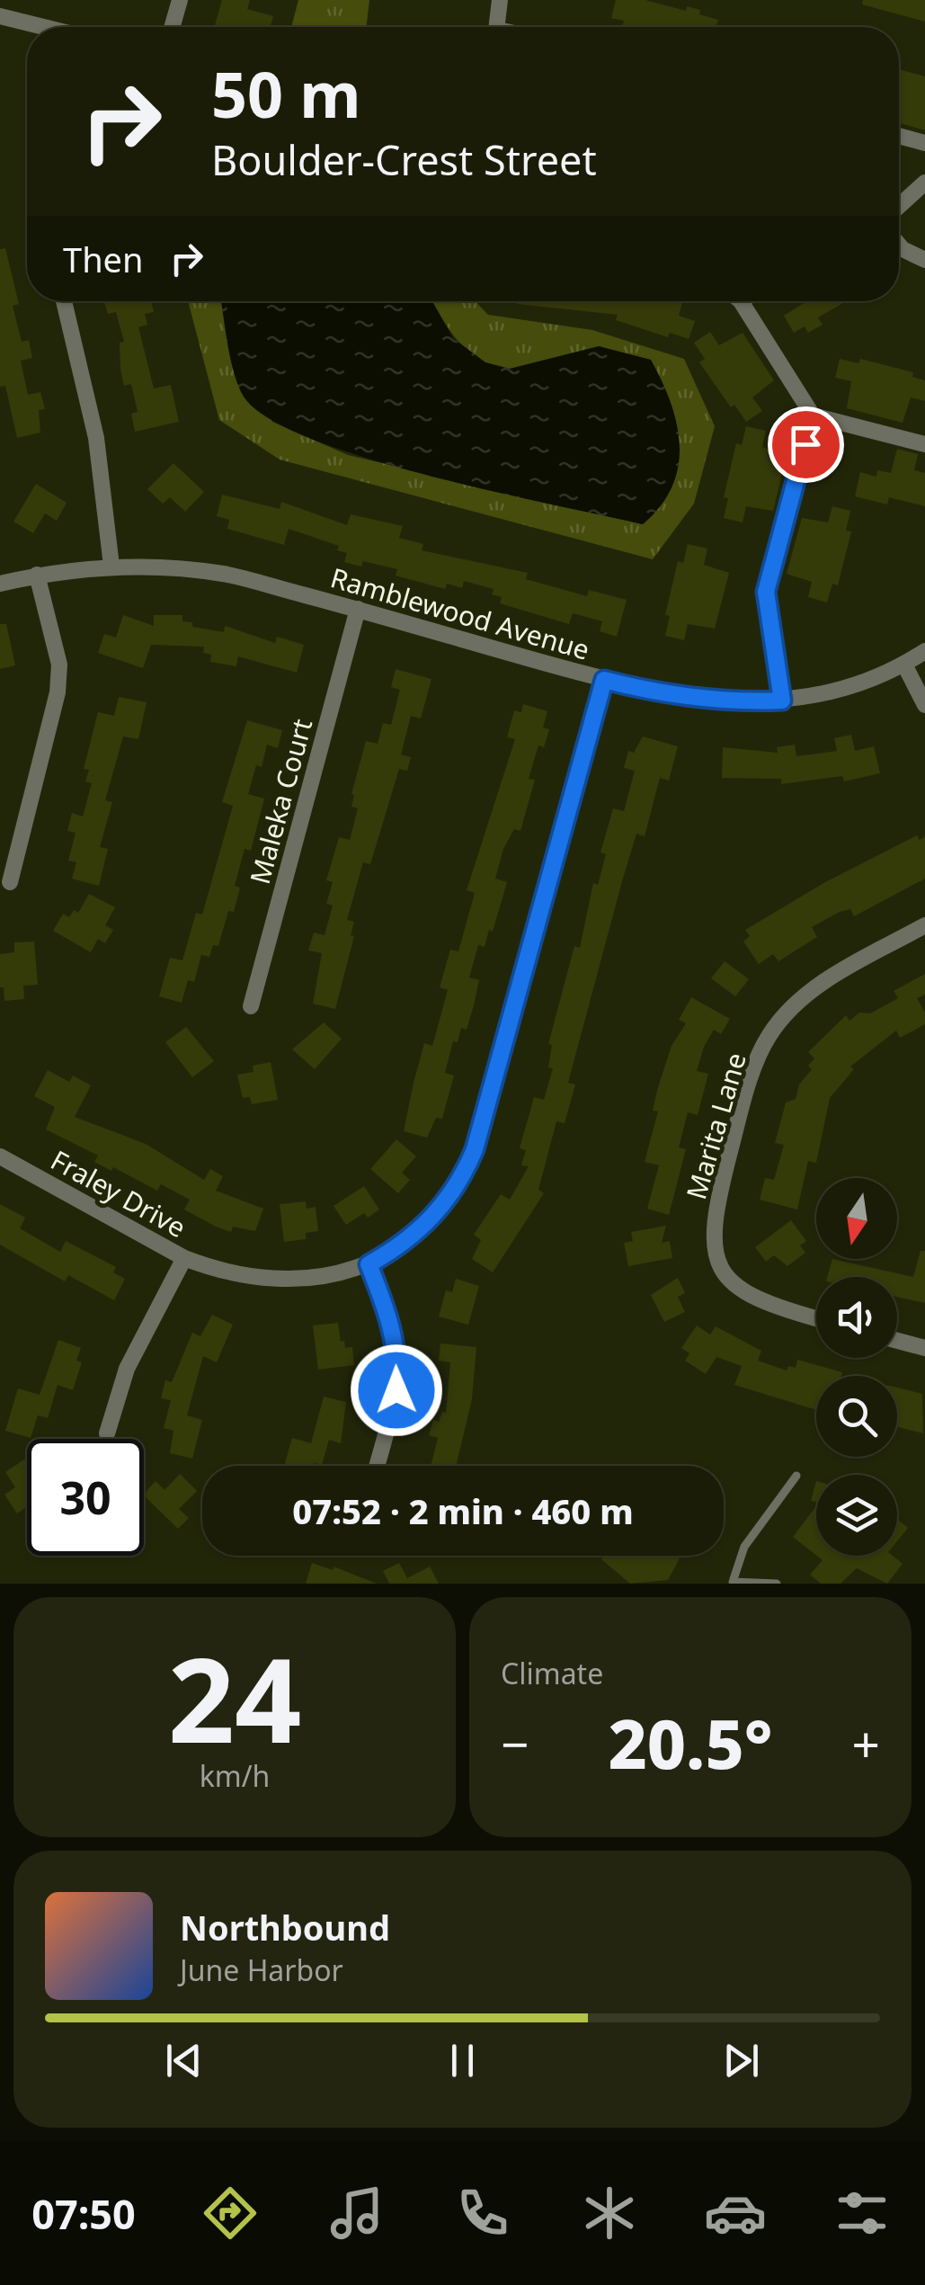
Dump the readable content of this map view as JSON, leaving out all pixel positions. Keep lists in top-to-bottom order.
{
  "streets": {
    "street": [
      "Ramblewood Avenue",
      "Maleka Court",
      "Marita Lane",
      "Fraley Drive"
    ]
  },
  "crossings": [
    ["Ramblewood Avenue", "Maleka Court"],
    ["Ramblewood Avenue", "Fraley Drive"]
  ],
  "north": "bottom",
  "page": {
    "turn": ["50 m", "Boulder-Crest Street"],
    "then": "Then",
    "limit": "30",
    "trip": "07:52 · 2 min · 460 m",
    "tile": [
      ["24", "km/h"],
      "Climate"
    ],
    "heat": ["−", "20.5°", "+"],
    "song": ["Northbound", "June Harbor"],
    "tabs": "07:50"
  }
}
